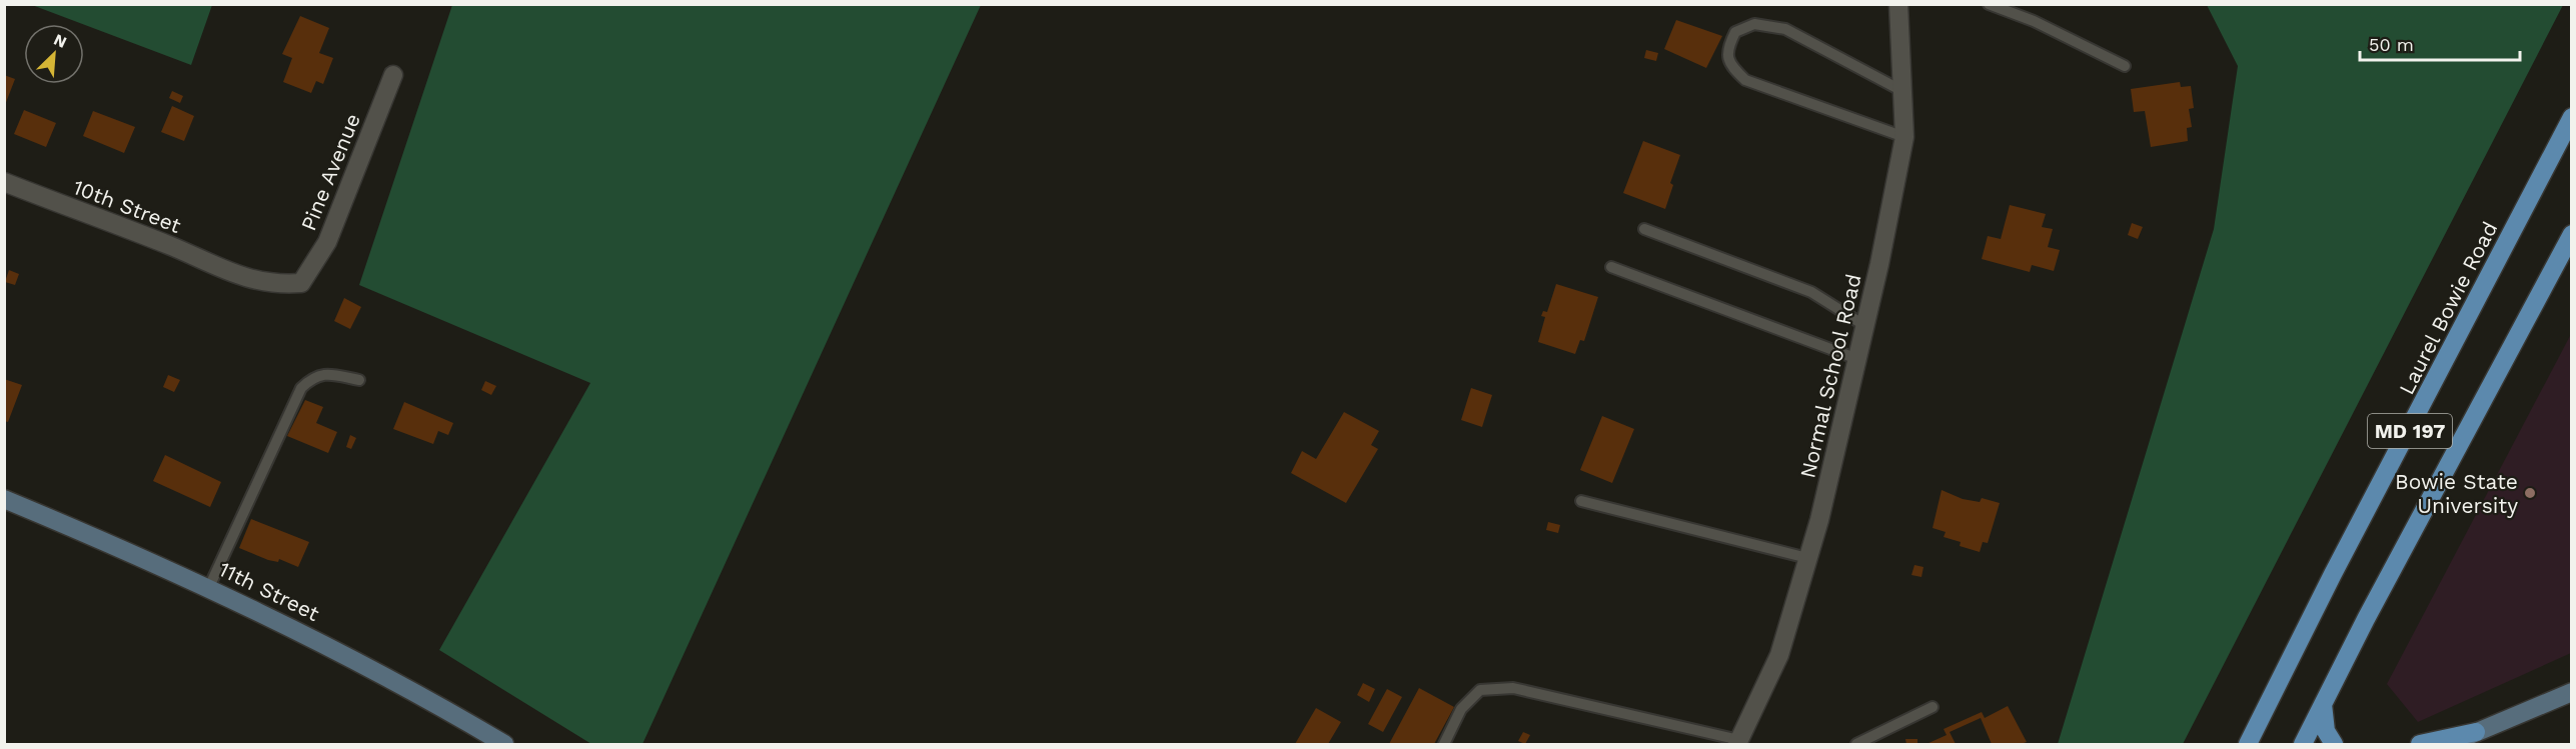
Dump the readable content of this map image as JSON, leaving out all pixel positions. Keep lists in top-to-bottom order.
{
  "streets": {
    "main road": ["Laurel Bowie Road", "MD 197", "11th Street"],
    "street": ["Pine Avenue", "10th Street", "Normal School Road"]
  },
  "crossings": [
    ["Pine Avenue", "10th Street"]
  ],
  "places": ["Bowie State University"],
  "scale_bar": "50 m",
  "north": "top right"
}
